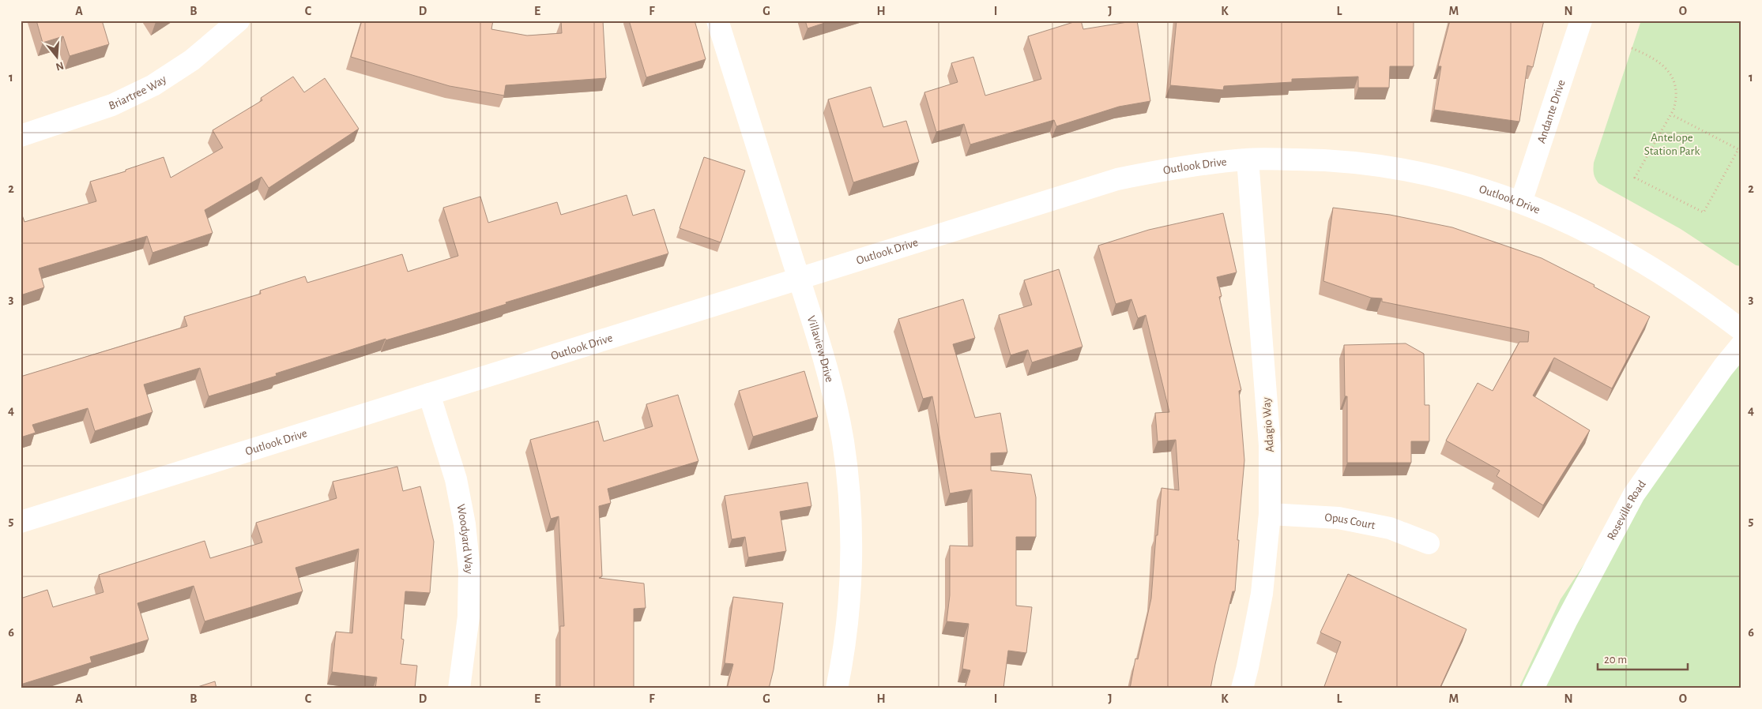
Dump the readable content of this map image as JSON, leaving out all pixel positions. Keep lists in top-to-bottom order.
{
  "streets": {
    "street": [
      "Briartree Way",
      "Andante Drive",
      "Outlook Drive",
      "Villaview Drive",
      "Adagio Way",
      "Roseville Road",
      "Opus Court",
      "Woodyard Way"
    ]
  },
  "crossings": [
    ["Andante Drive", "Outlook Drive"],
    ["Outlook Drive", "Villaview Drive"],
    ["Outlook Drive", "Adagio Way"],
    ["Outlook Drive", "Woodyard Way"],
    ["Adagio Way", "Opus Court"]
  ],
  "parks": ["Antelope Station Park"],
  "scale_bar": "20 m",
  "north": "bottom",
  "grid": {
    "columns": [
      "A",
      "B",
      "C",
      "D",
      "E",
      "F",
      "G",
      "H",
      "I",
      "J",
      "K",
      "L",
      "M",
      "N",
      "O"
    ],
    "rows": [
      "1",
      "2",
      "3",
      "4",
      "5",
      "6"
    ]
  }
}
